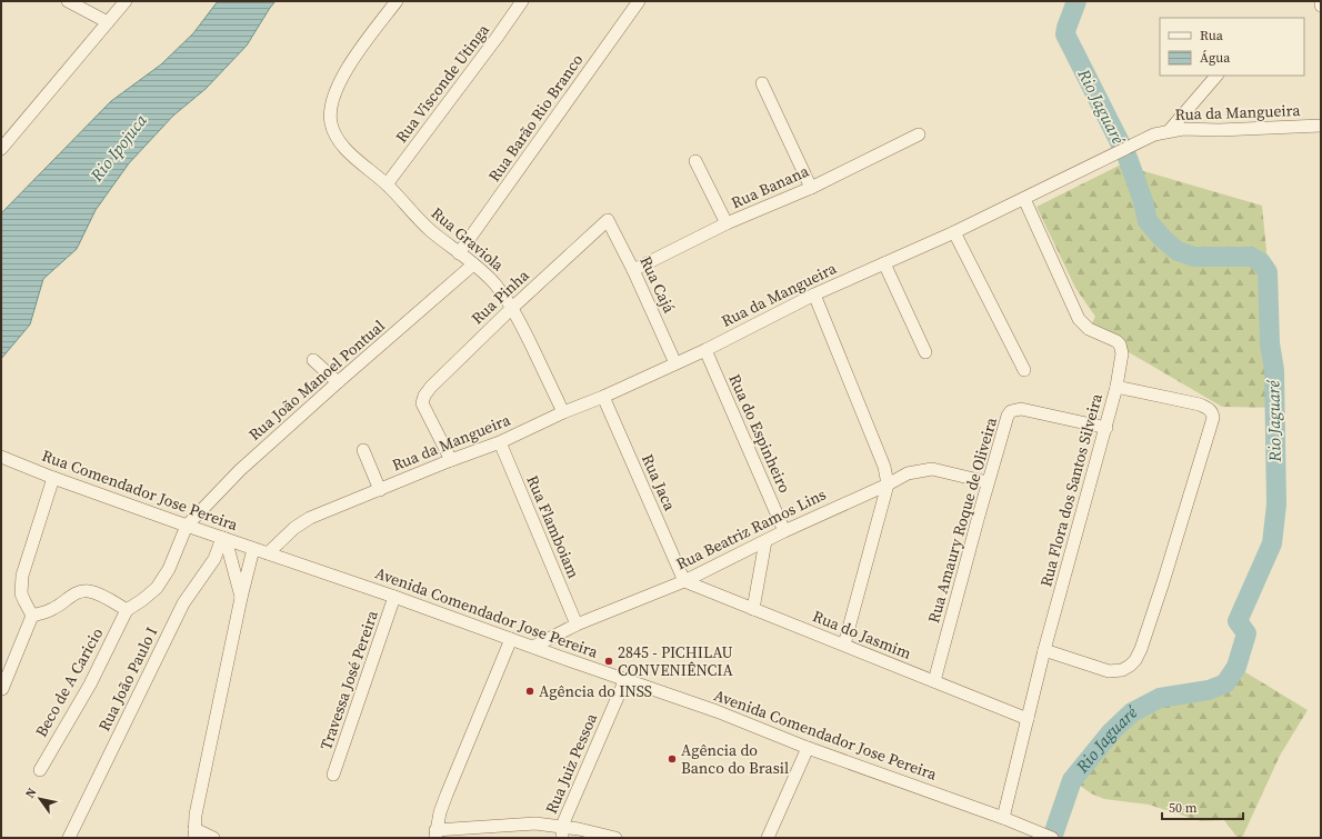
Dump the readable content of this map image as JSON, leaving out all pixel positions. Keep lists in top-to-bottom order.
{
  "streets": {
    "street": [
      "Rua Visconde Utinga",
      "Rua da Mangueira",
      "Rua Barão Rio Branco",
      "Rua Banana",
      "Rua Graviola",
      "Rua Cajá",
      "Rua Pinha",
      "Rua João Manoel Pontual",
      "Rua do Espinheiro",
      "Rua Jaca",
      "Rua Comendador Jose Pereira",
      "Rua Flora dos Santos Silveira",
      "Rua Amaury Roque de Oliveira",
      "Rua Flamboiam",
      "Rua Beatriz Ramos Lins",
      "Avenida Comendador Jose Pereira",
      "Rua do Jasmim",
      "Rua João Paulo I",
      "Travessa José Pereira",
      "Beco de A Caricio",
      "Rua Juiz Pessoa"
    ]
  },
  "crossings": [
    ["Rua Visconde Utinga", "Rua Graviola"],
    ["Rua da Mangueira", "Rua Graviola"],
    ["Rua da Mangueira", "Rua Cajá"],
    ["Rua da Mangueira", "Rua Pinha"],
    ["Rua da Mangueira", "Rua do Espinheiro"],
    ["Rua da Mangueira", "Rua Jaca"],
    ["Rua da Mangueira", "Rua Comendador Jose Pereira"],
    ["Rua da Mangueira", "Rua Flora dos Santos Silveira"],
    ["Rua da Mangueira", "Rua Flamboiam"],
    ["Rua da Mangueira", "Avenida Comendador Jose Pereira"],
    ["Rua Barão Rio Branco", "Rua Graviola"],
    ["Rua Banana", "Rua Cajá"],
    ["Rua Graviola", "Rua Pinha"],
    ["Rua Graviola", "Rua João Manoel Pontual"],
    ["Rua Cajá", "Rua Pinha"],
    ["Rua João Manoel Pontual", "Rua Comendador Jose Pereira"],
    ["Rua do Espinheiro", "Rua Beatriz Ramos Lins"],
    ["Rua Jaca", "Rua Beatriz Ramos Lins"],
    ["Rua Jaca", "Rua do Jasmim"],
    ["Rua Comendador Jose Pereira", "Avenida Comendador Jose Pereira"],
    ["Rua Comendador Jose Pereira", "Rua João Paulo I"],
    ["Rua Flora dos Santos Silveira", "Rua Amaury Roque de Oliveira"],
    ["Rua Flora dos Santos Silveira", "Avenida Comendador Jose Pereira"],
    ["Rua Flora dos Santos Silveira", "Rua do Jasmim"],
    ["Rua Amaury Roque de Oliveira", "Rua Beatriz Ramos Lins"],
    ["Rua Amaury Roque de Oliveira", "Rua do Jasmim"],
    ["Rua Flamboiam", "Rua Beatriz Ramos Lins"],
    ["Rua Beatriz Ramos Lins", "Avenida Comendador Jose Pereira"],
    ["Rua Beatriz Ramos Lins", "Rua do Jasmim"],
    ["Avenida Comendador Jose Pereira", "Travessa José Pereira"],
    ["Avenida Comendador Jose Pereira", "Rua Juiz Pessoa"]
  ],
  "water": ["Rio Jaguaré", "Rio Ipojuca"],
  "places": ["2845 - PICHILAU CONVENIÊNCIA", "Agência do INSS", "Agência do Banco do Brasil"],
  "legend": ["Rua", "Água"],
  "scale_bar": "50 m",
  "north": "top left"
}
